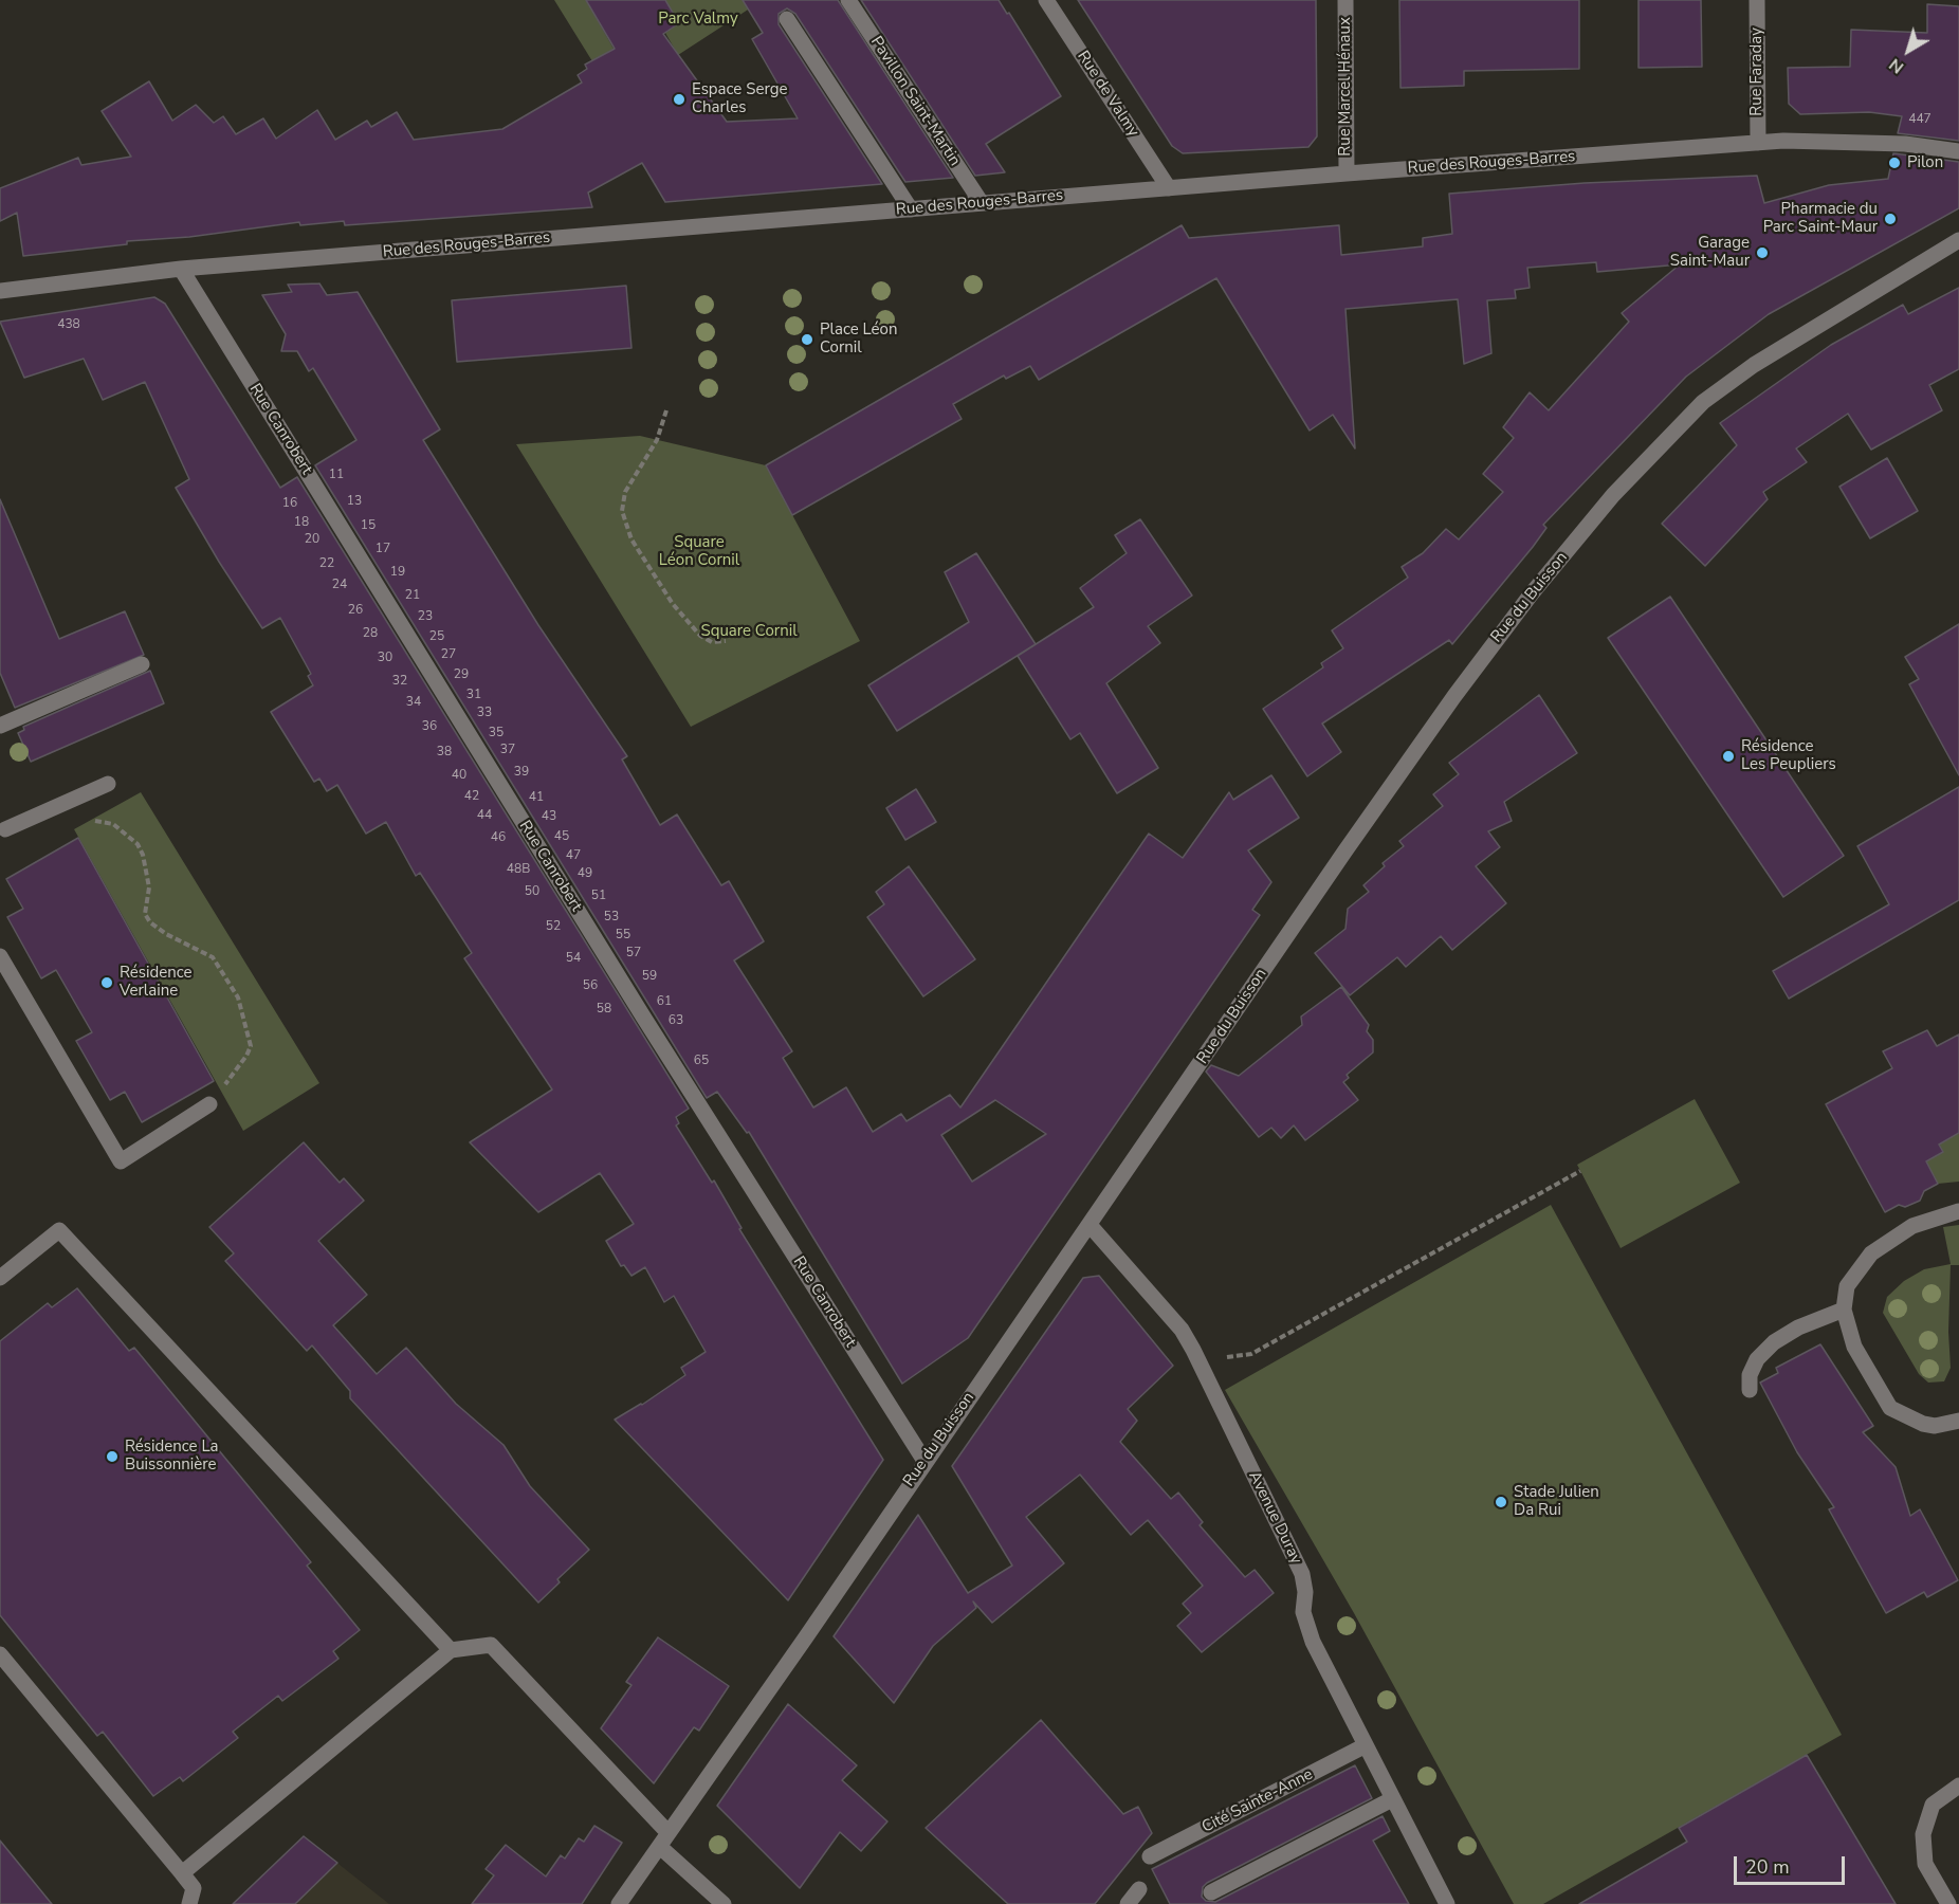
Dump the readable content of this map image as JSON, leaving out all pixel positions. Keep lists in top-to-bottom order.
{
  "streets": {
    "street": [
      "Rue Faraday",
      "Rue Marcel Hénaux",
      "Rue de Valmy",
      "Pavillon Saint-Martin",
      "Rue des Rouges-Barres",
      "Rue Canrobert",
      "Rue du Buisson",
      "Avenue Duray",
      "Cité Sainte-Anne"
    ]
  },
  "crossings": [
    ["Rue Faraday", "Rue des Rouges-Barres"],
    ["Rue Marcel Hénaux", "Rue des Rouges-Barres"],
    ["Rue de Valmy", "Rue des Rouges-Barres"],
    ["Pavillon Saint-Martin", "Rue des Rouges-Barres"],
    ["Rue des Rouges-Barres", "Rue Canrobert"],
    ["Rue Canrobert", "Rue du Buisson"],
    ["Rue du Buisson", "Avenue Duray"],
    ["Avenue Duray", "Cité Sainte-Anne"]
  ],
  "parks": ["Parc Valmy", "Square Léon Cornil", "Square Cornil"],
  "places": [
    "Espace Serge Charles",
    "Pilon",
    "Pharmacie du Parc Saint-Maur",
    "Garage Saint-Maur",
    "Place Léon Cornil",
    "Résidence Les Peupliers",
    "Résidence Verlaine",
    "Résidence La Buissonnière",
    "Stade Julien Da Rui"
  ],
  "house_numbers": [
    "447",
    "438",
    "11",
    "13",
    "16",
    "18",
    "15",
    "20",
    "17",
    "22",
    "19",
    "24",
    "21",
    "26",
    "23",
    "28",
    "25",
    "27",
    "30",
    "29",
    "32",
    "31",
    "34",
    "33",
    "36",
    "35",
    "37",
    "38",
    "39",
    "40",
    "42",
    "41",
    "44",
    "43",
    "45",
    "46",
    "47",
    "48B",
    "49",
    "50",
    "51",
    "53",
    "52",
    "55",
    "57",
    "54",
    "59",
    "56",
    "61",
    "58",
    "63",
    "65"
  ],
  "scale_bar": "20 m",
  "north": "bottom left"
}
